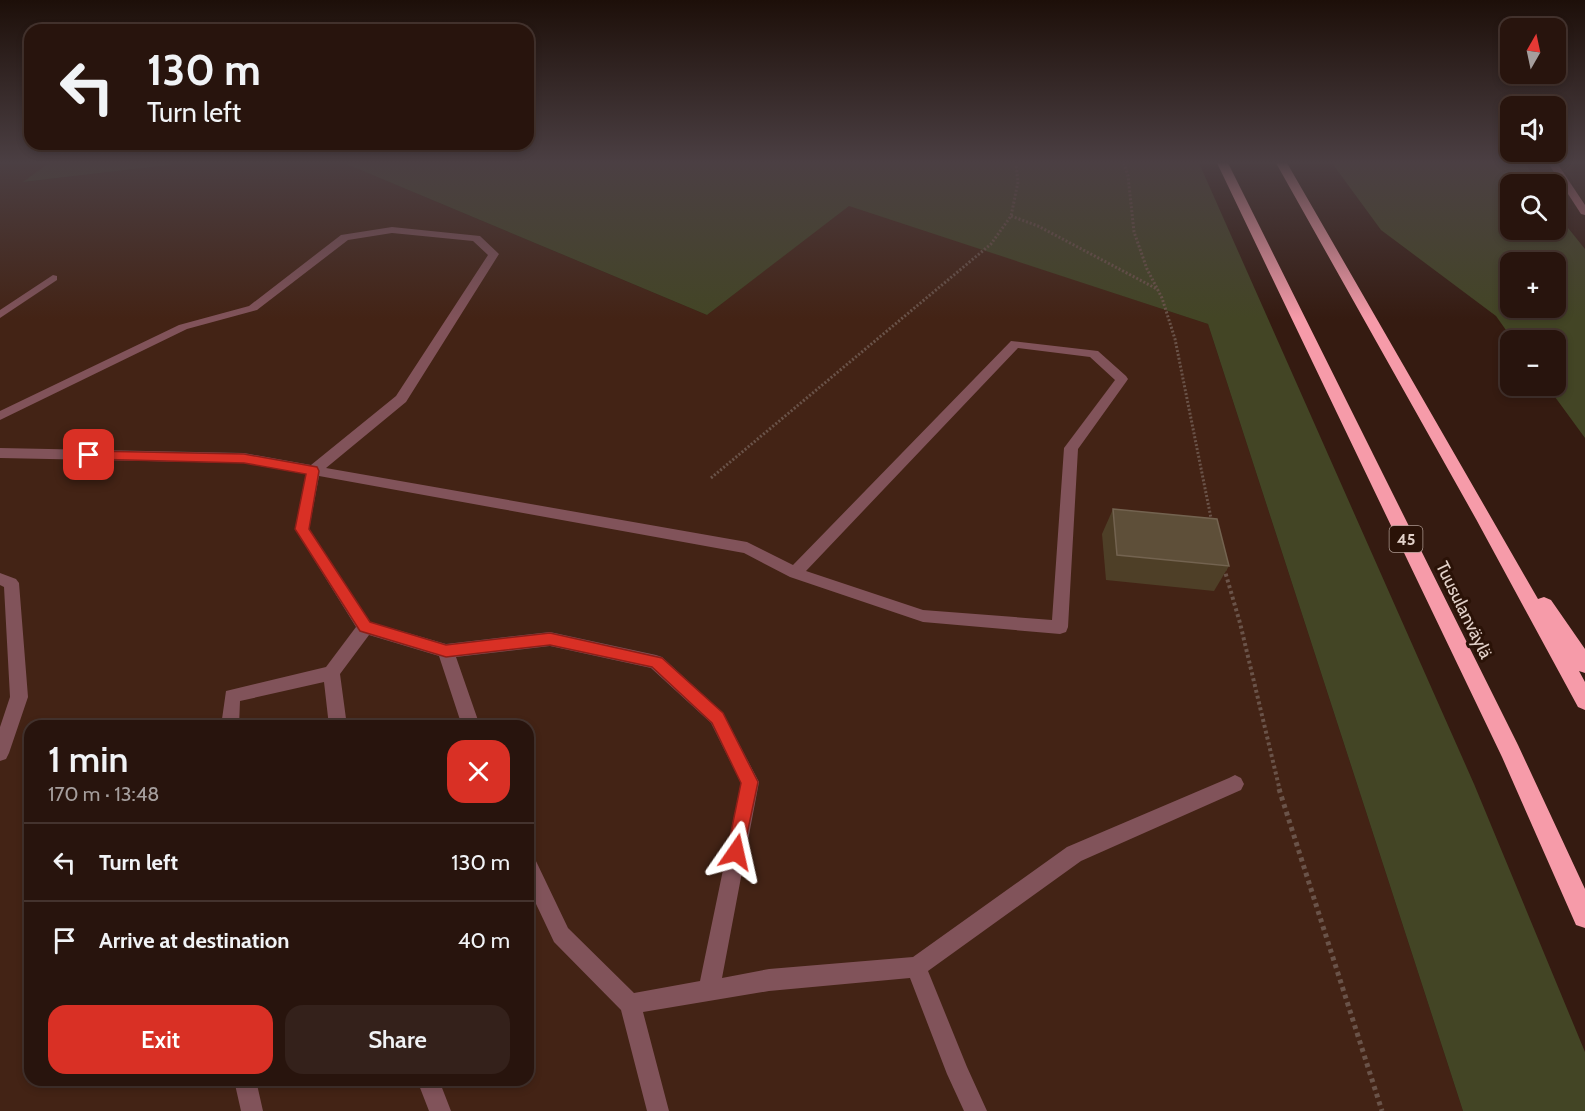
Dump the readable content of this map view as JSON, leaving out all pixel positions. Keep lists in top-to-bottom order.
{
  "streets": {
    "highway": ["45", "Tuusulanväylä"]
  },
  "north": "top",
  "page": {
    "map_buttons": ["+", "−"],
    "turn": ["130 m", "Turn left"],
    "heading": ["1 min", "170 m · 13:48"],
    "list": [
      {
        "name": "Turn left",
        "value": "130 m"
      },
      {
        "name": "Arrive at destination",
        "value": "40 m"
      }
    ],
    "buttons": ["Exit", "Share"]
  }
}
